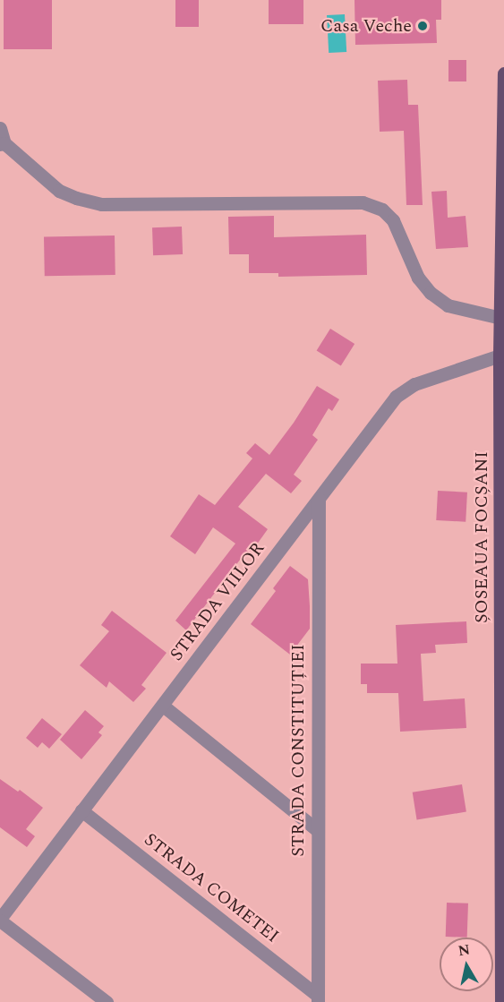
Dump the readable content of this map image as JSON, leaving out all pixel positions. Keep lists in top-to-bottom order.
{
  "streets": {
    "main road": ["ȘOSEAUA FOCȘANI"],
    "street": ["STRADA VIILOR", "STRADA CONSTITUȚIEI", "STRADA COMETEI"]
  },
  "crossings": [
    ["ȘOSEAUA FOCȘANI", "STRADA VIILOR"],
    ["STRADA VIILOR", "STRADA CONSTITUȚIEI"],
    ["STRADA VIILOR", "STRADA COMETEI"],
    ["STRADA CONSTITUȚIEI", "STRADA COMETEI"]
  ],
  "places": ["Casa Veche"],
  "north": "top"
}
